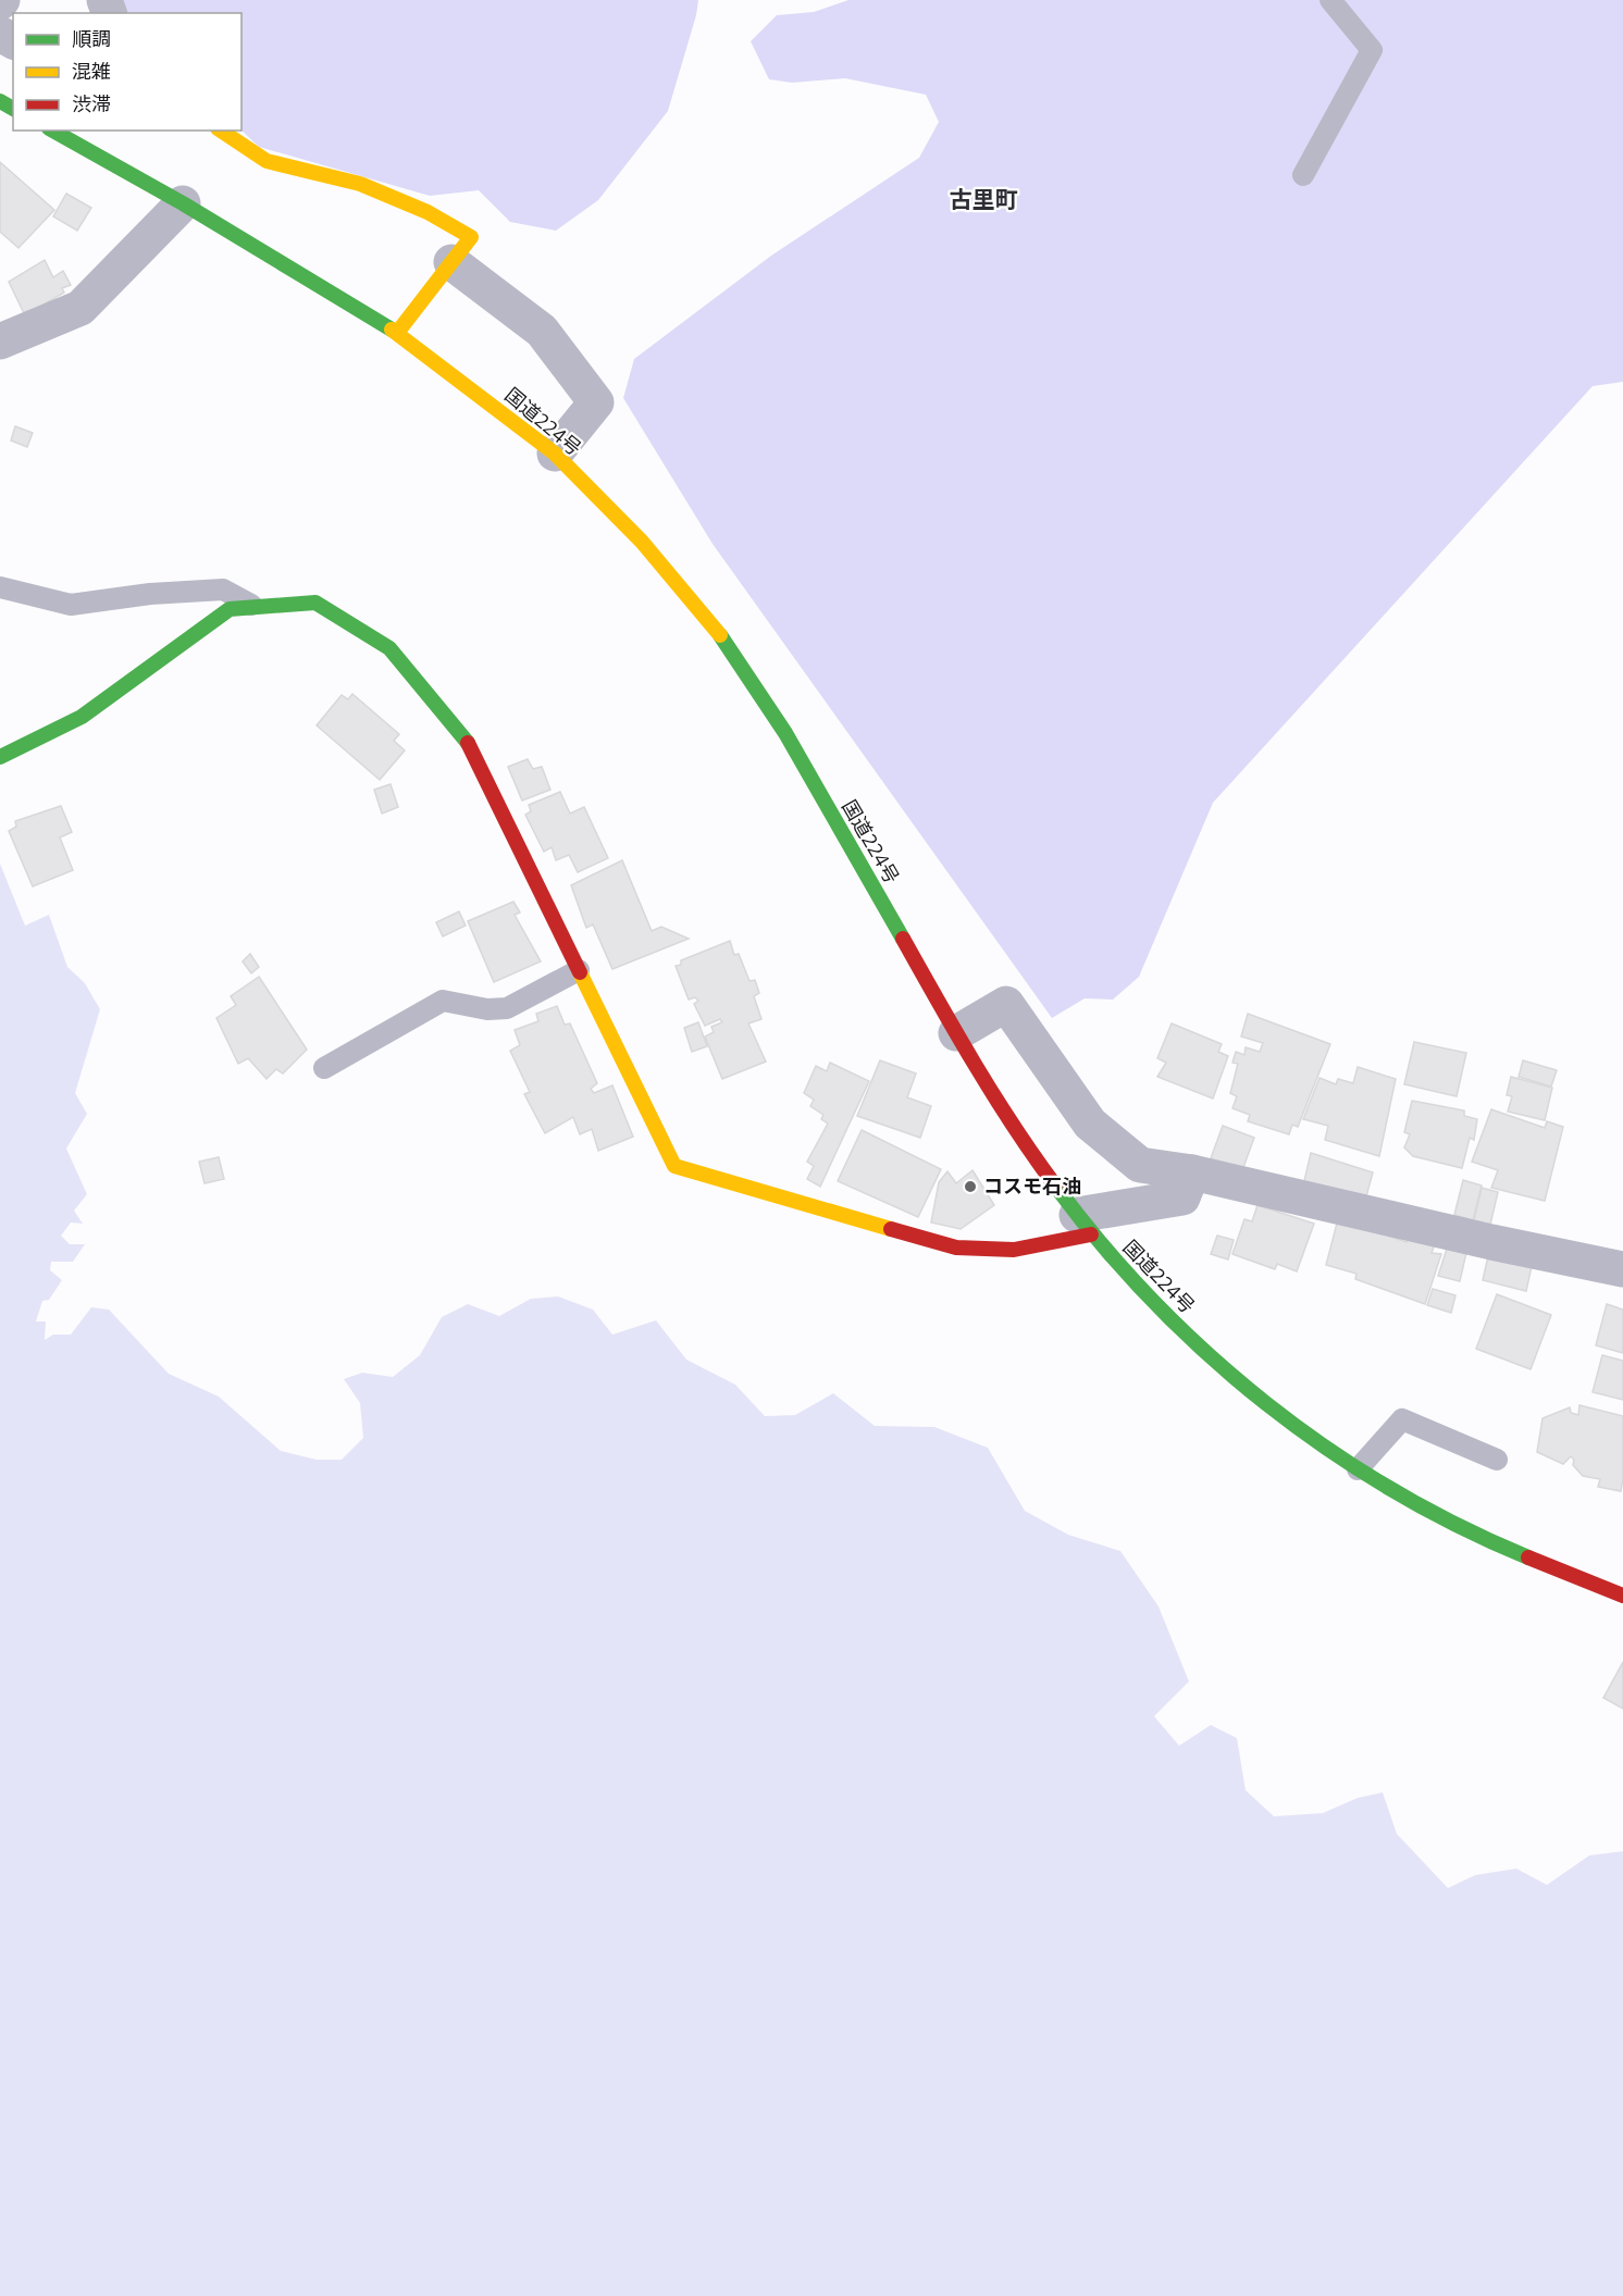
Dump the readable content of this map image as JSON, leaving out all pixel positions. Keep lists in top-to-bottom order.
{
  "streets": {
    "main road": ["国道224号"]
  },
  "districts": ["古里町"],
  "places": ["コスモ石油"],
  "legend": ["順調", "混雑", "渋滞"]
}
